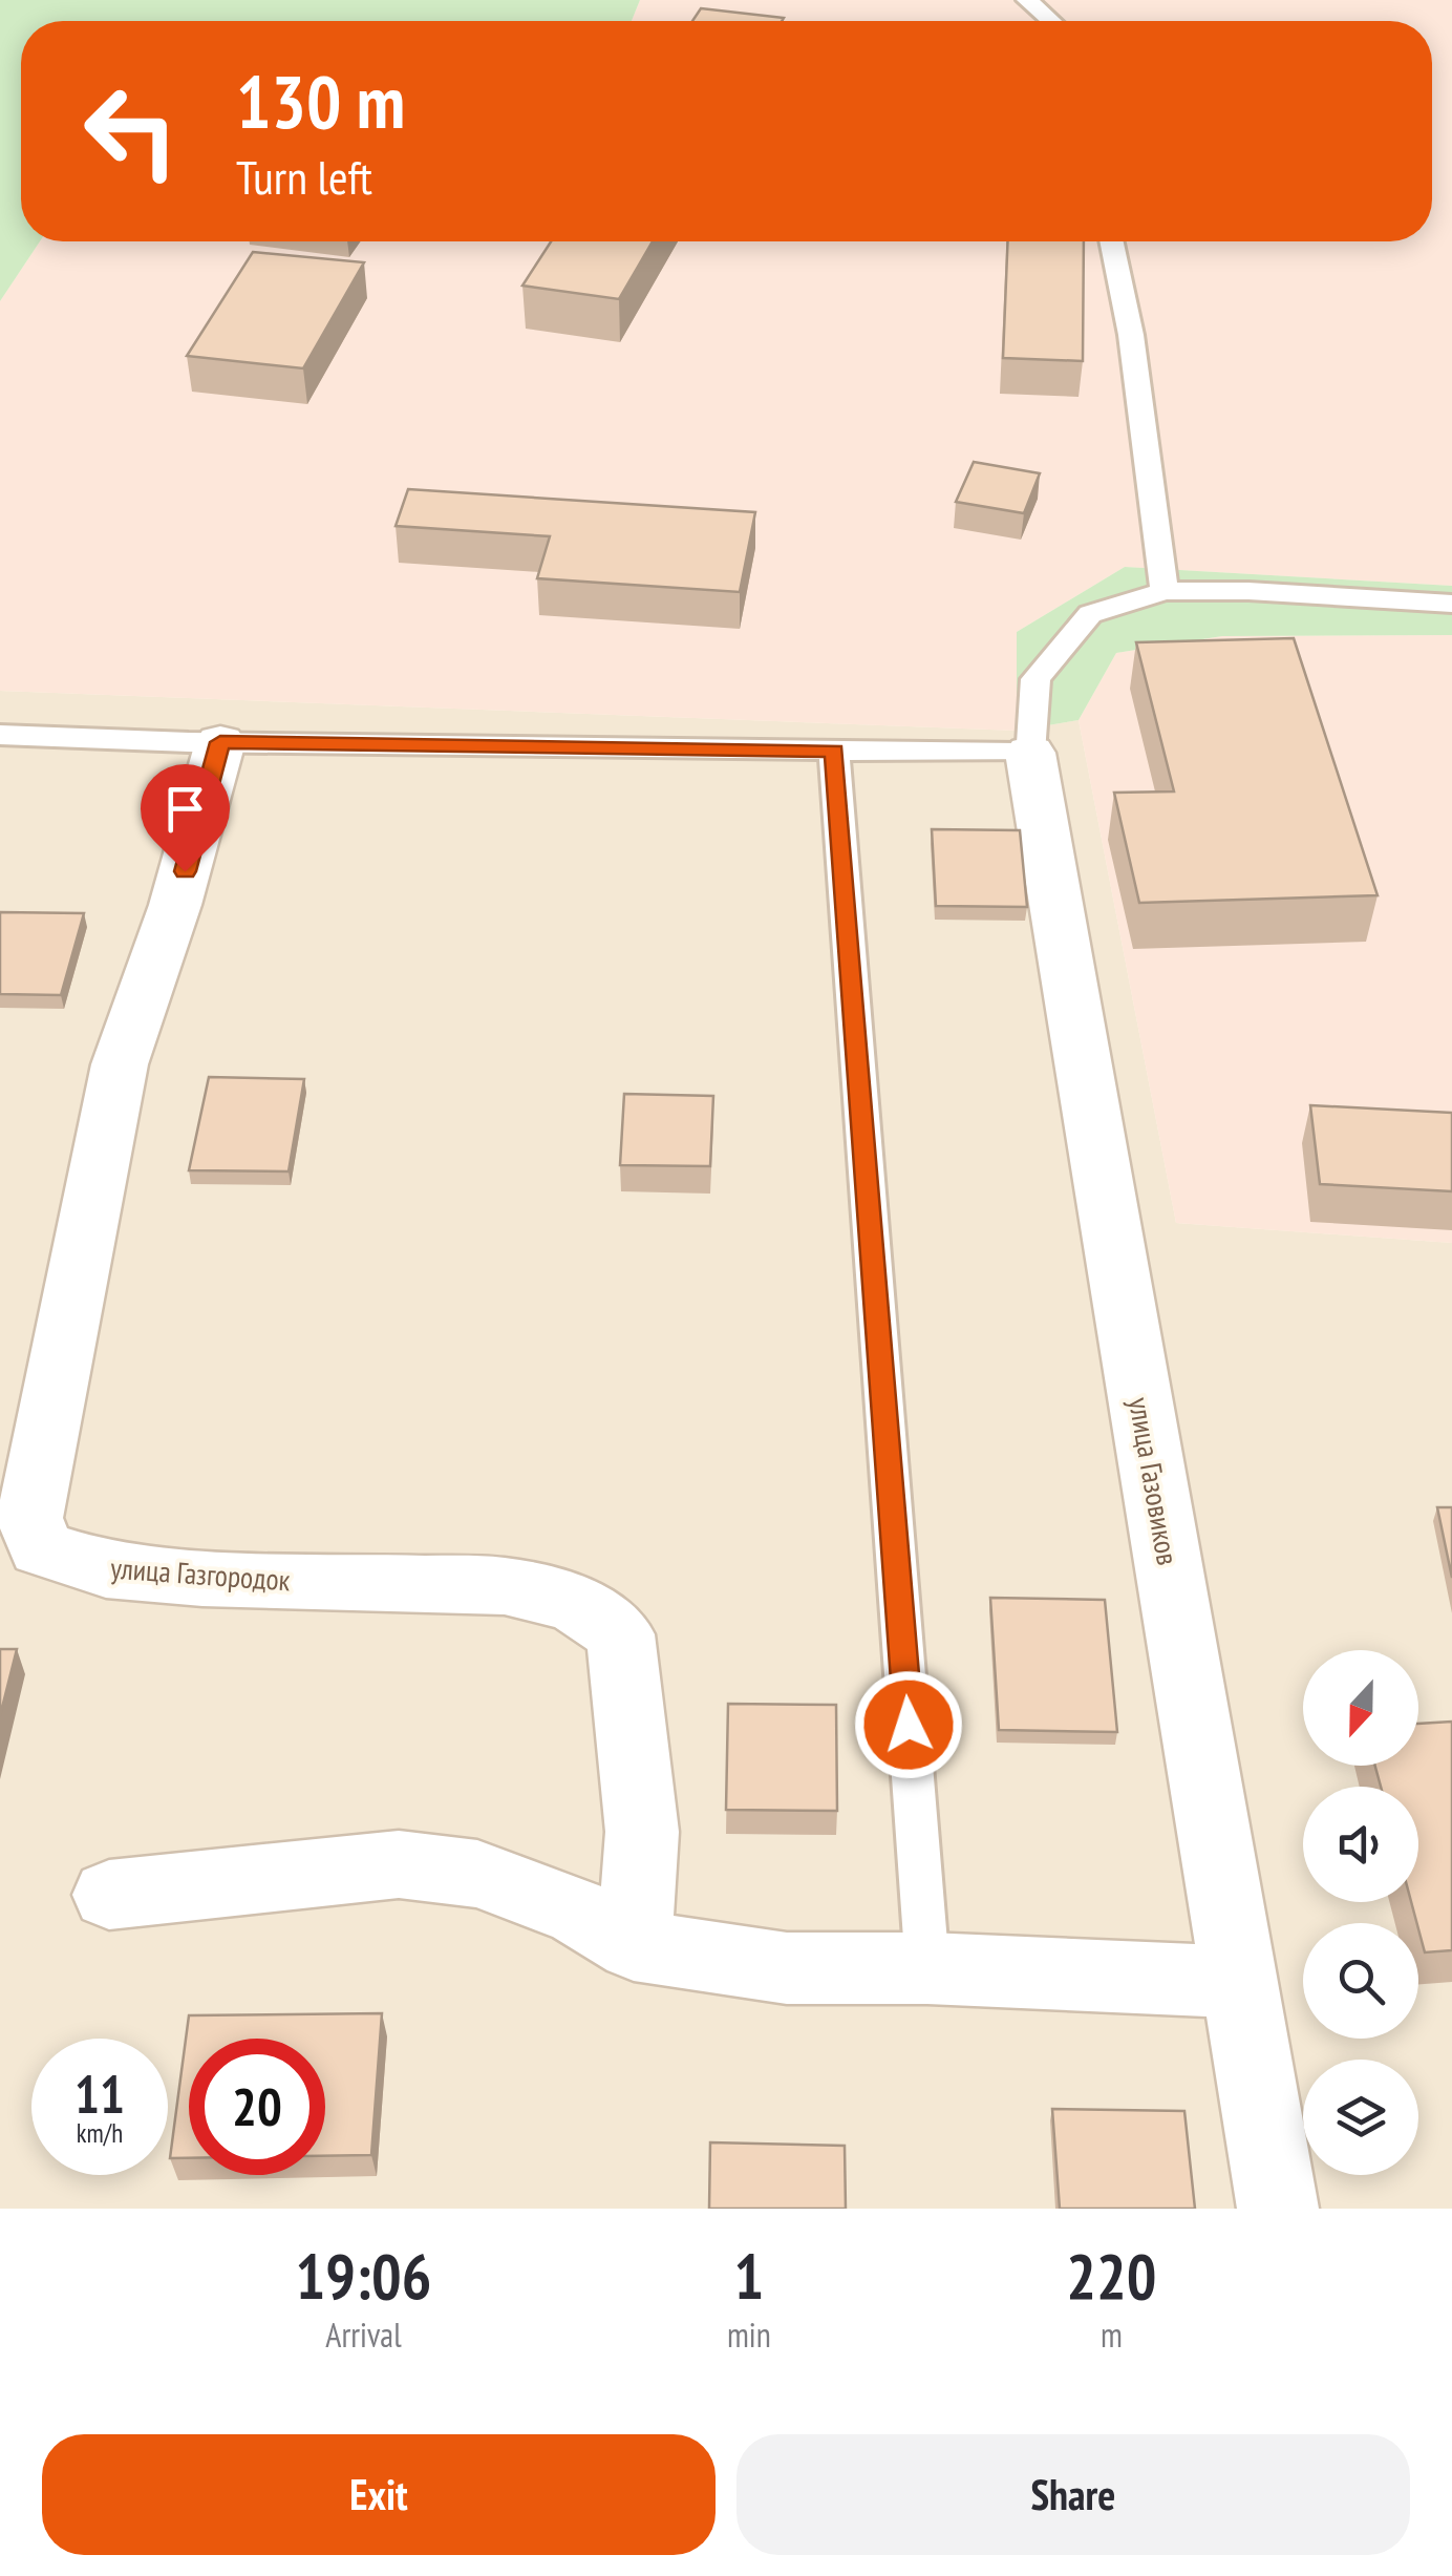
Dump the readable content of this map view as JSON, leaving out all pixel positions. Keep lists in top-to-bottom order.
{
  "streets": {
    "street": ["улица Газовиков", "улица Газгородок"]
  },
  "north": "bottom",
  "page": {
    "turn": ["130 m", "Turn left"],
    "speed": "11 km/h",
    "limit": "20",
    "eta": [
      "19:06",
      "Arrival",
      "1",
      "min",
      "220",
      "m"
    ],
    "buttons": ["Exit", "Share"]
  }
}
